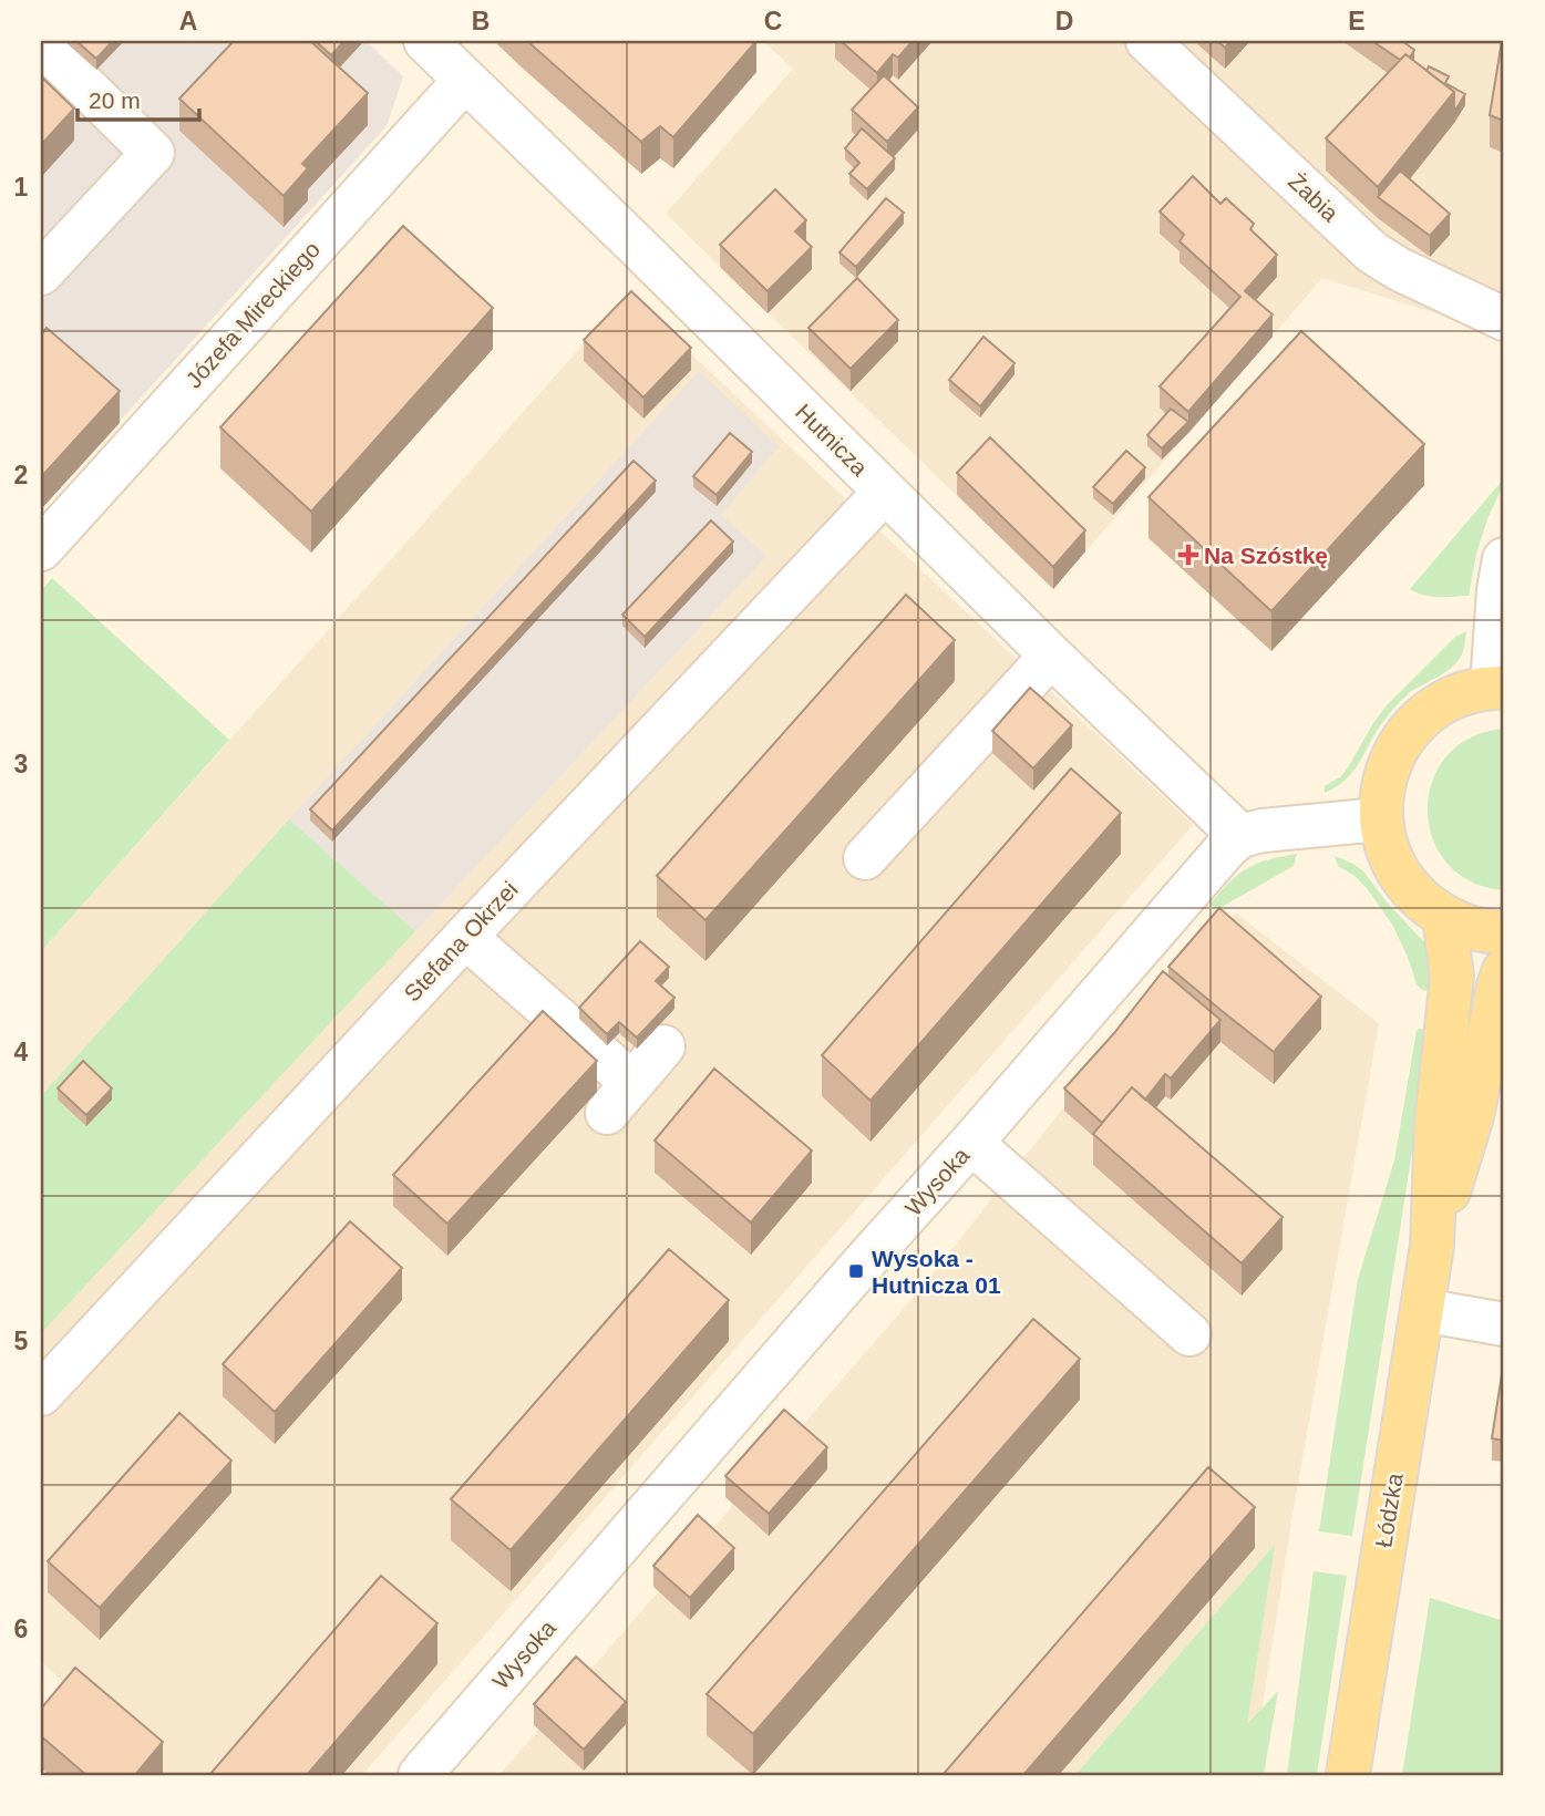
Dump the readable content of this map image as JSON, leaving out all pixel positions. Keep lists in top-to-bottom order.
{
  "streets": {
    "main road": ["Łódzka"],
    "street": [
      "Żabia",
      "Józefa Mireckiego",
      "Hutnicza",
      "Stefana Okrzei",
      "Wysoka"
    ]
  },
  "crossings": [
    ["Józefa Mireckiego", "Hutnicza"],
    ["Hutnicza", "Stefana Okrzei"],
    ["Hutnicza", "Wysoka"]
  ],
  "places": {
    "health": ["Na Szóstkę"],
    "transit": ["Wysoka - Hutnicza 01"]
  },
  "scale_bar": "20 m",
  "grid": {
    "columns": [
      "A",
      "B",
      "C",
      "D",
      "E"
    ],
    "rows": [
      "1",
      "2",
      "3",
      "4",
      "5",
      "6"
    ]
  }
}
